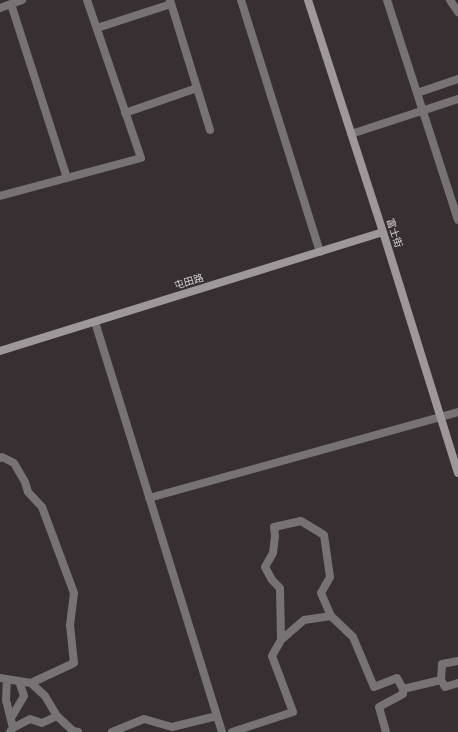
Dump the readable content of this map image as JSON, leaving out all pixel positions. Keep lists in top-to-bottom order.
{
  "streets": {
    "street": ["富士街", "屯田路"]
  },
  "crossings": [
    ["富士街", "屯田路"]
  ]
}
